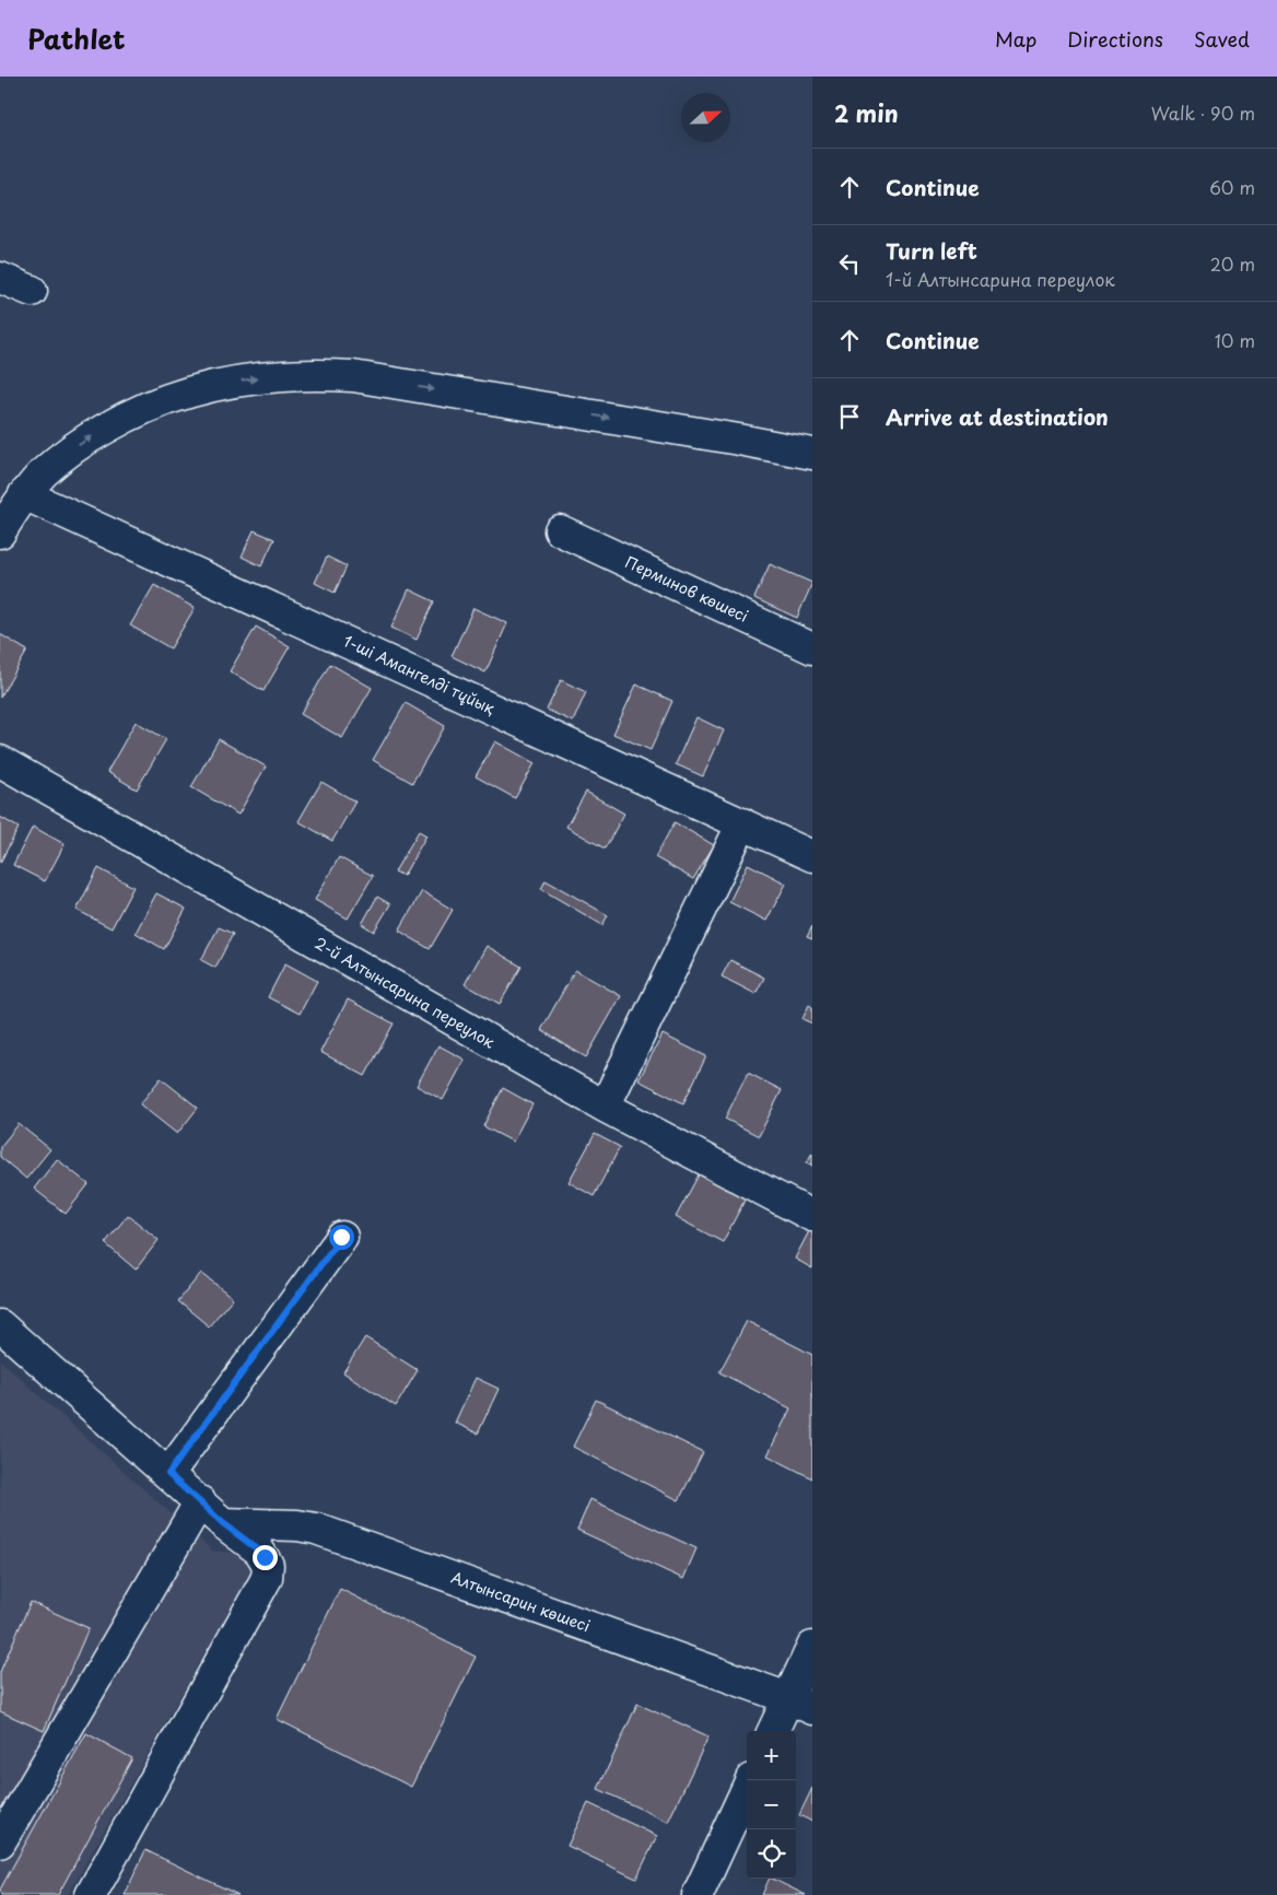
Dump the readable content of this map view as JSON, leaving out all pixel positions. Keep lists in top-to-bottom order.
{
  "streets": {
    "main road": [
      "Перминов көшесі",
      "1-ші Амангелді тұйық",
      "2-й Алтынсарина переулок",
      "Алтынсарин көшесі"
    ]
  },
  "north": "right",
  "page": {
    "header": "Pathlet",
    "nav": ["Map", "Directions", "Saved"],
    "heading": ["2 min", "Walk · 90 m"],
    "list": [
      ["Continue", "60 m"],
      ["Turn left", "1-й Алтынсарина переулок", "20 m"],
      ["Continue", "10 m"],
      "Arrive at destination"
    ],
    "map_buttons": ["+", "−"]
  }
}
